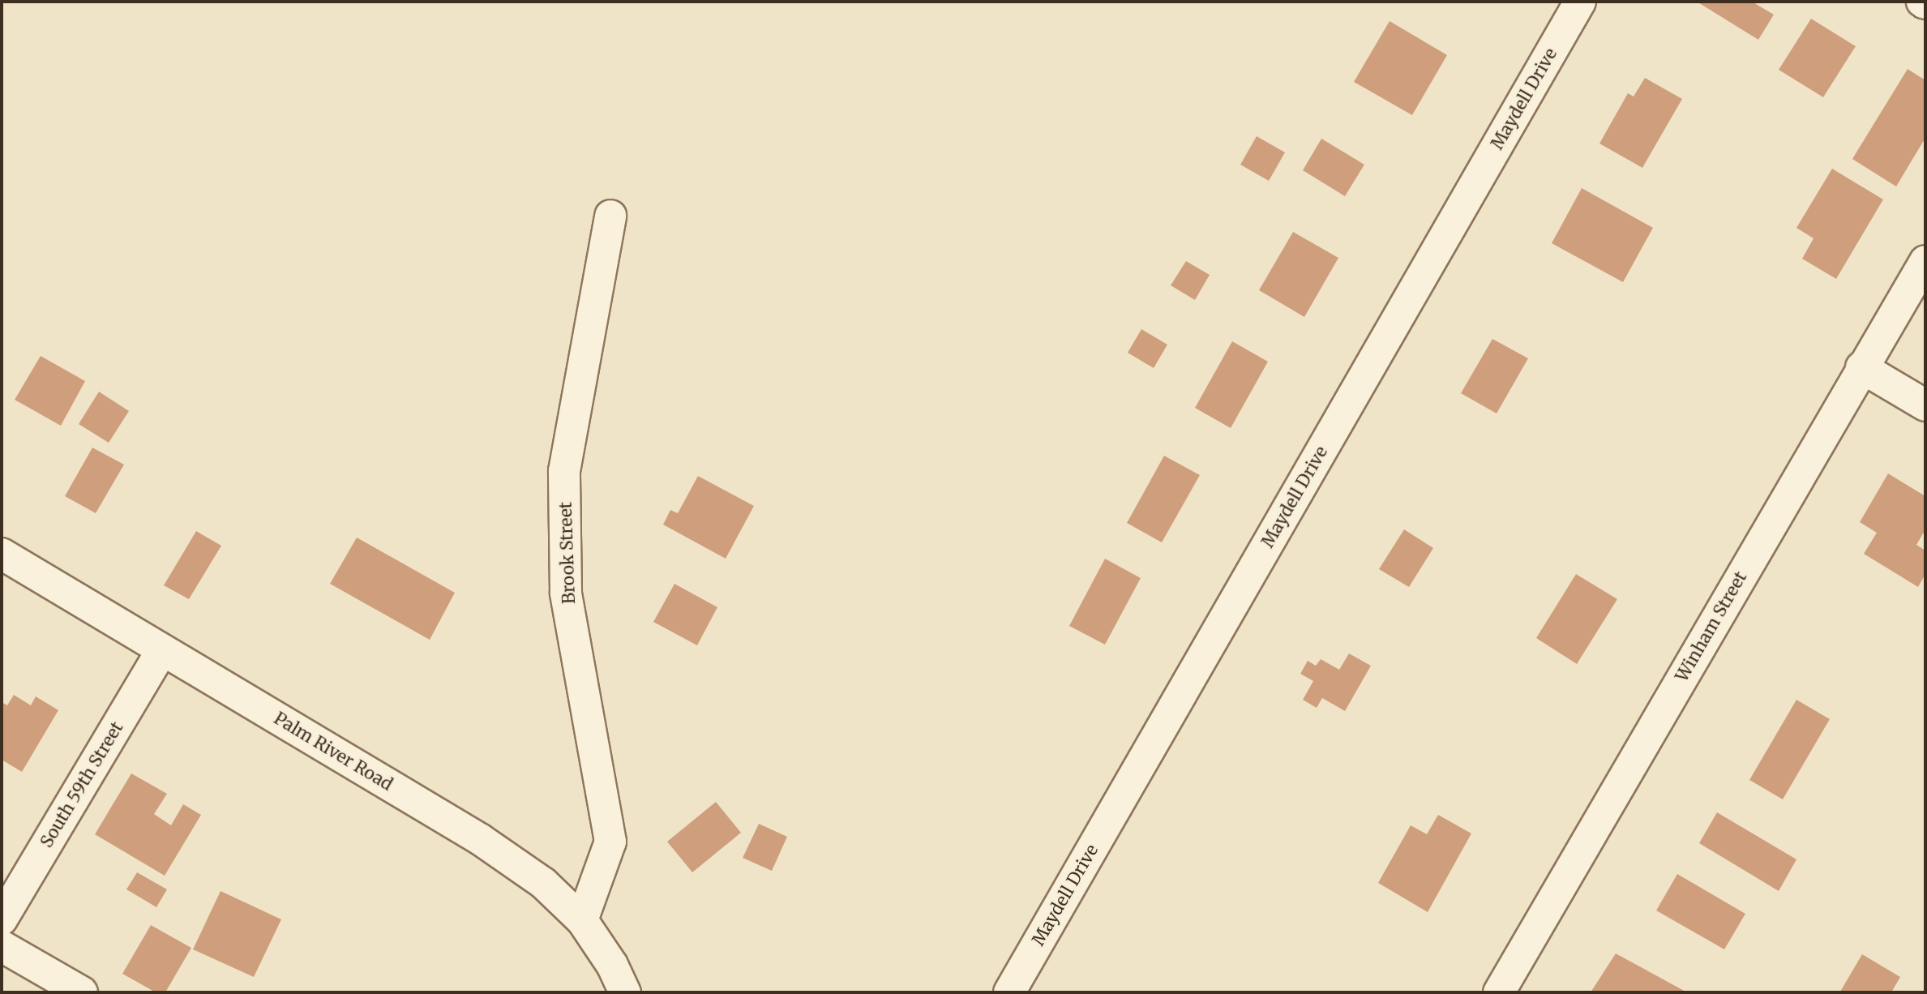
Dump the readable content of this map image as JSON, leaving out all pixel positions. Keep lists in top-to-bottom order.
{
  "streets": {
    "street": [
      "Maydell Drive",
      "Brook Street",
      "Winham Street",
      "Palm River Road",
      "South 59th Street"
    ]
  },
  "crossings": [
    ["Brook Street", "Palm River Road"],
    ["Palm River Road", "South 59th Street"]
  ]
}
